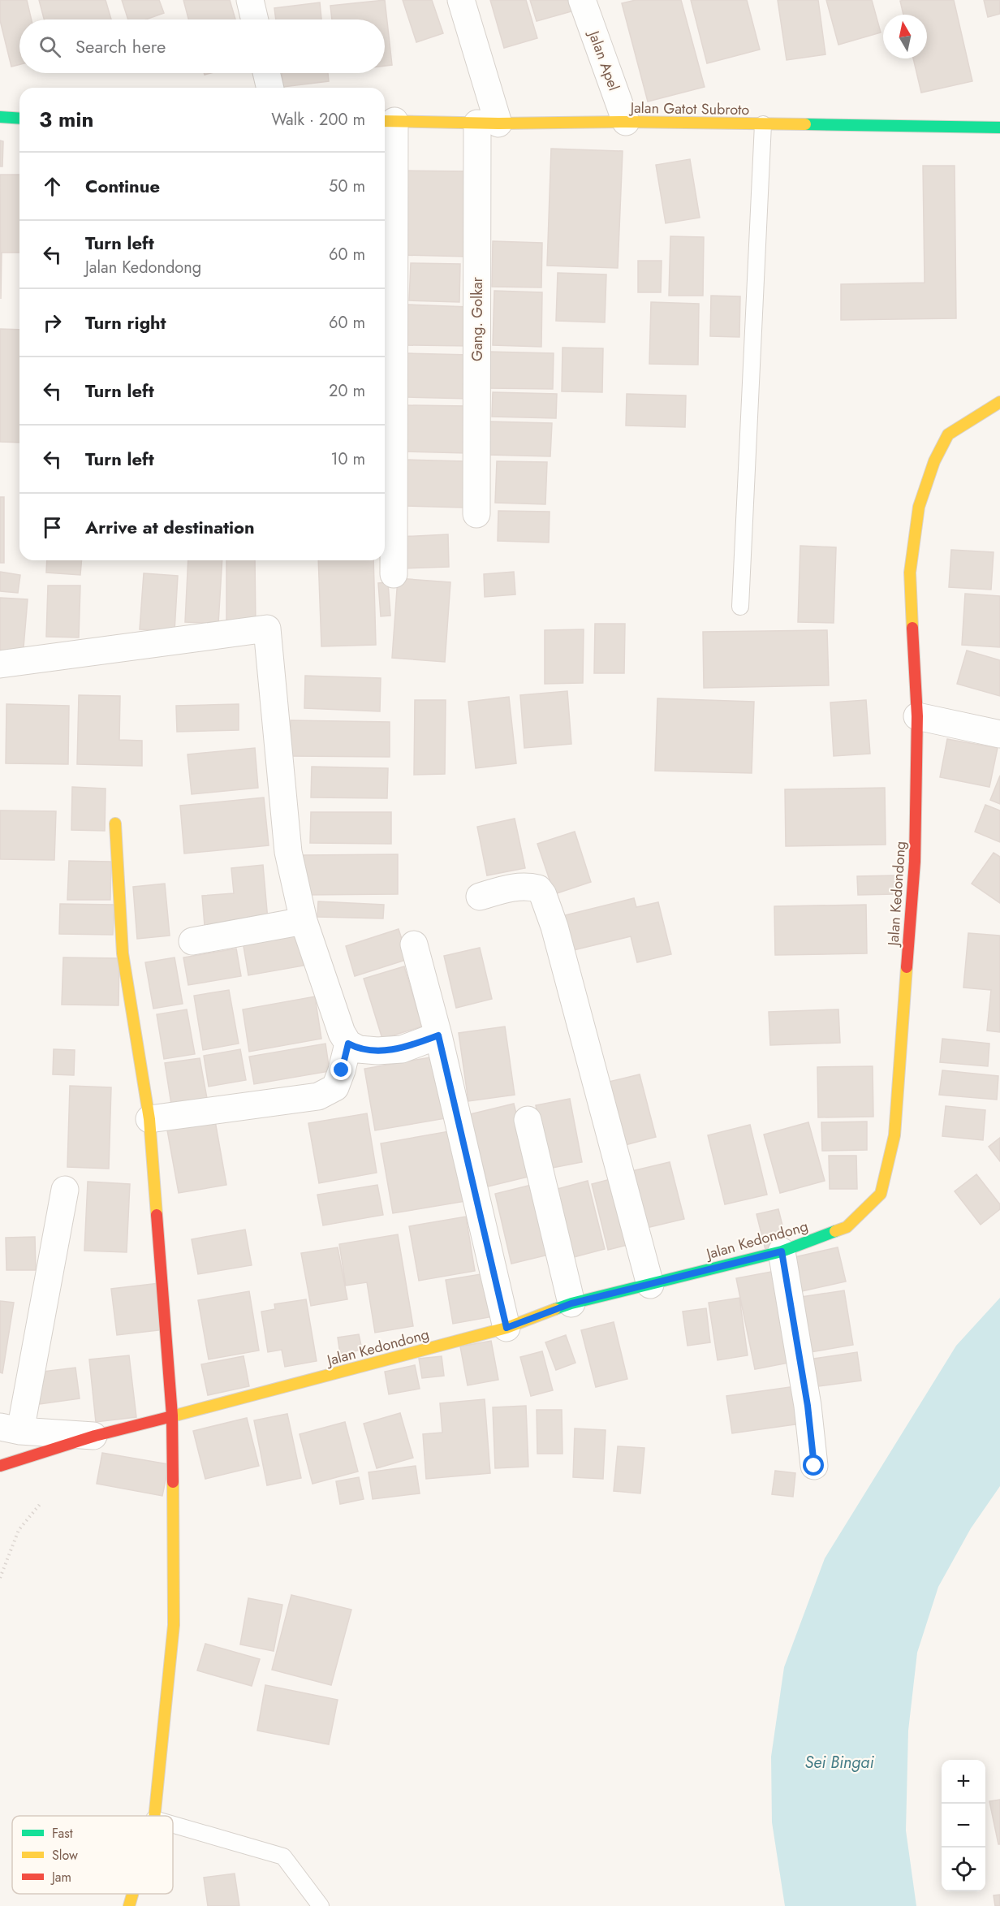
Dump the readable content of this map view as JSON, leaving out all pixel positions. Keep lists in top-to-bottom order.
{
  "streets": {
    "street": [
      "Jalan Apel",
      "Jalan Gatot Subroto",
      "Gang. Golkar",
      "Jalan Kedondong"
    ]
  },
  "crossings": [
    ["Jalan Apel", "Jalan Gatot Subroto"],
    ["Jalan Gatot Subroto", "Gang. Golkar"]
  ],
  "water": ["Sei Bingai"],
  "legend": ["Fast", "Slow", "Jam"],
  "north": "top",
  "page": {
    "search": "Search here",
    "heading": ["3 min", "Walk · 200 m"],
    "list": [
      ["Continue", "50 m"],
      ["Turn left", "Jalan Kedondong", "60 m"],
      ["Turn right", "60 m"],
      ["Turn left", "20 m"],
      ["Turn left", "10 m"],
      "Arrive at destination"
    ],
    "map_buttons": ["+", "−"]
  }
}
